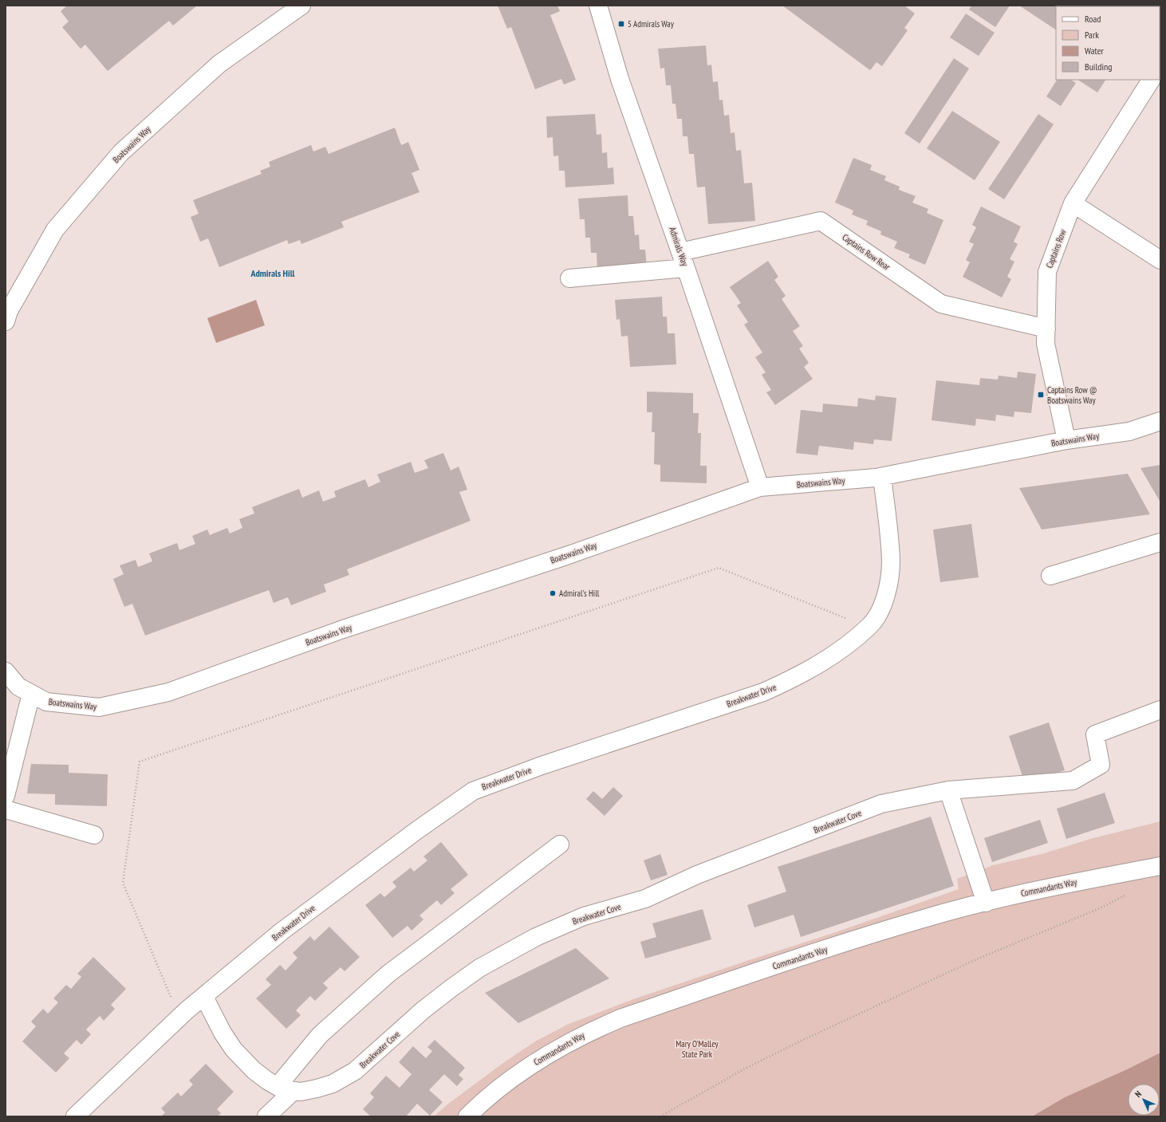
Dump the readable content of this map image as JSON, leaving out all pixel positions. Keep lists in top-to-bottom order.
{
  "streets": {
    "street": [
      "Boatswains Way",
      "Admirals Way",
      "Captains Row",
      "Captains Row Rear",
      "Breakwater Drive",
      "Breakwater Cove",
      "Commandants Way"
    ]
  },
  "crossings": [
    ["Boatswains Way", "Admirals Way"],
    ["Boatswains Way", "Captains Row"],
    ["Boatswains Way", "Breakwater Drive"],
    ["Admirals Way", "Captains Row Rear"],
    ["Captains Row", "Captains Row Rear"],
    ["Breakwater Drive", "Breakwater Cove"]
  ],
  "districts": ["Admirals Hill"],
  "parks": ["Mary O'Malley State Park"],
  "places": {
    "transit": ["5 Admirals Way", "Captains Row @ Boatswains Way"],
    "other": ["Admiral's Hill"]
  },
  "legend": [
    "Road",
    "Park",
    "Water",
    "Building"
  ],
  "north": "top left"
}
